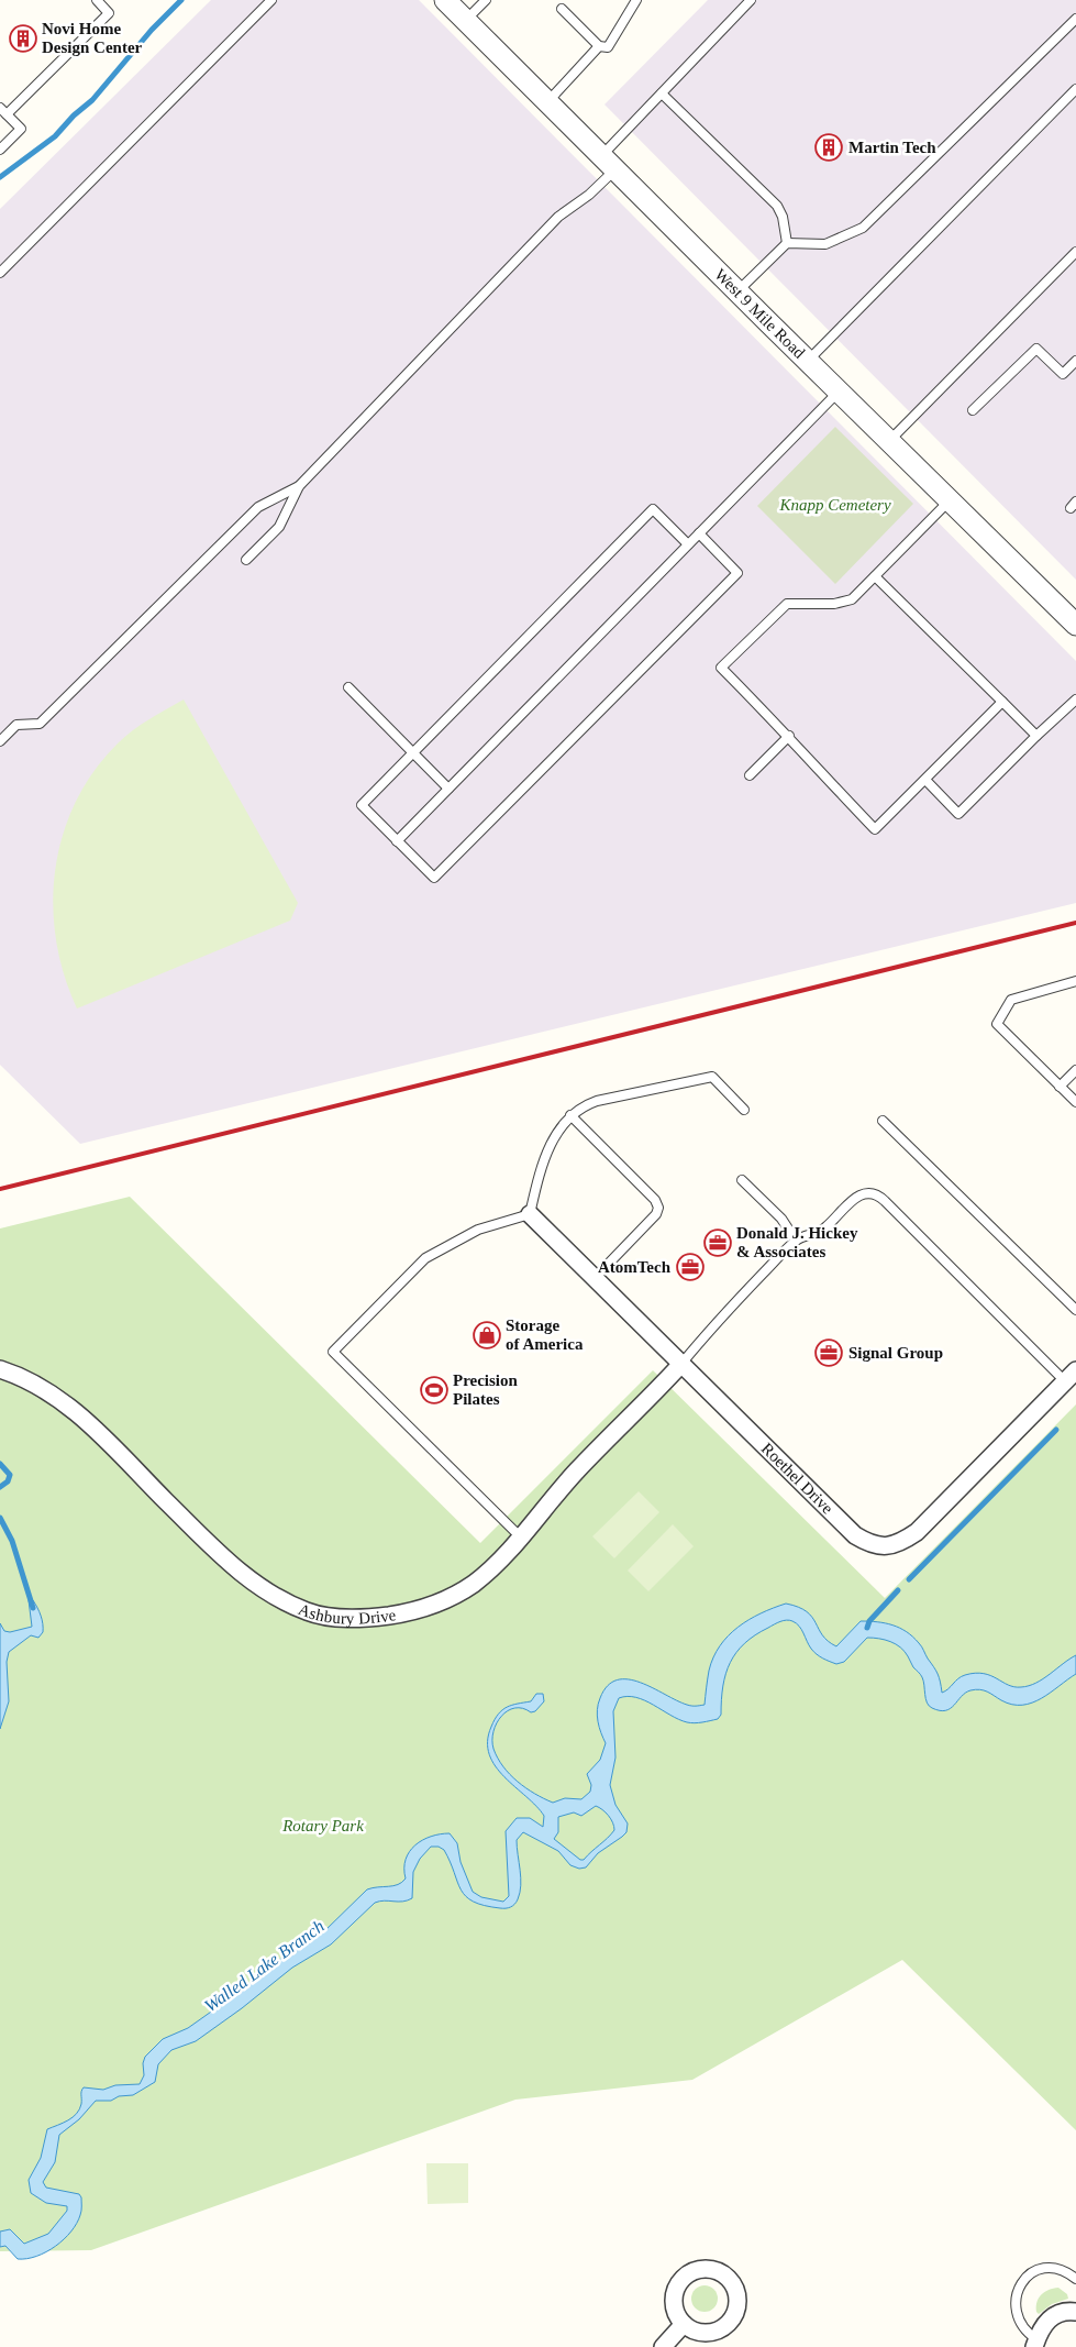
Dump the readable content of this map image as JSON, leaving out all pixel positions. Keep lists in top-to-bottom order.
{
  "streets": {
    "street": ["West 9 Mile Road", "Roethel Drive", "Ashbury Drive"]
  },
  "crossings": [
    ["Roethel Drive", "Ashbury Drive"]
  ],
  "water": ["Walled Lake Branch"],
  "parks": ["Knapp Cemetery", "Rotary Park"],
  "places": {
    "building": ["Novi Home Design Center", "Martin Tech"],
    "office": ["Donald J. Hickey & Associates", "AtomTech", "Signal Group"],
    "shop": ["Storage of America"],
    "sports": ["Precision Pilates"]
  }
}
